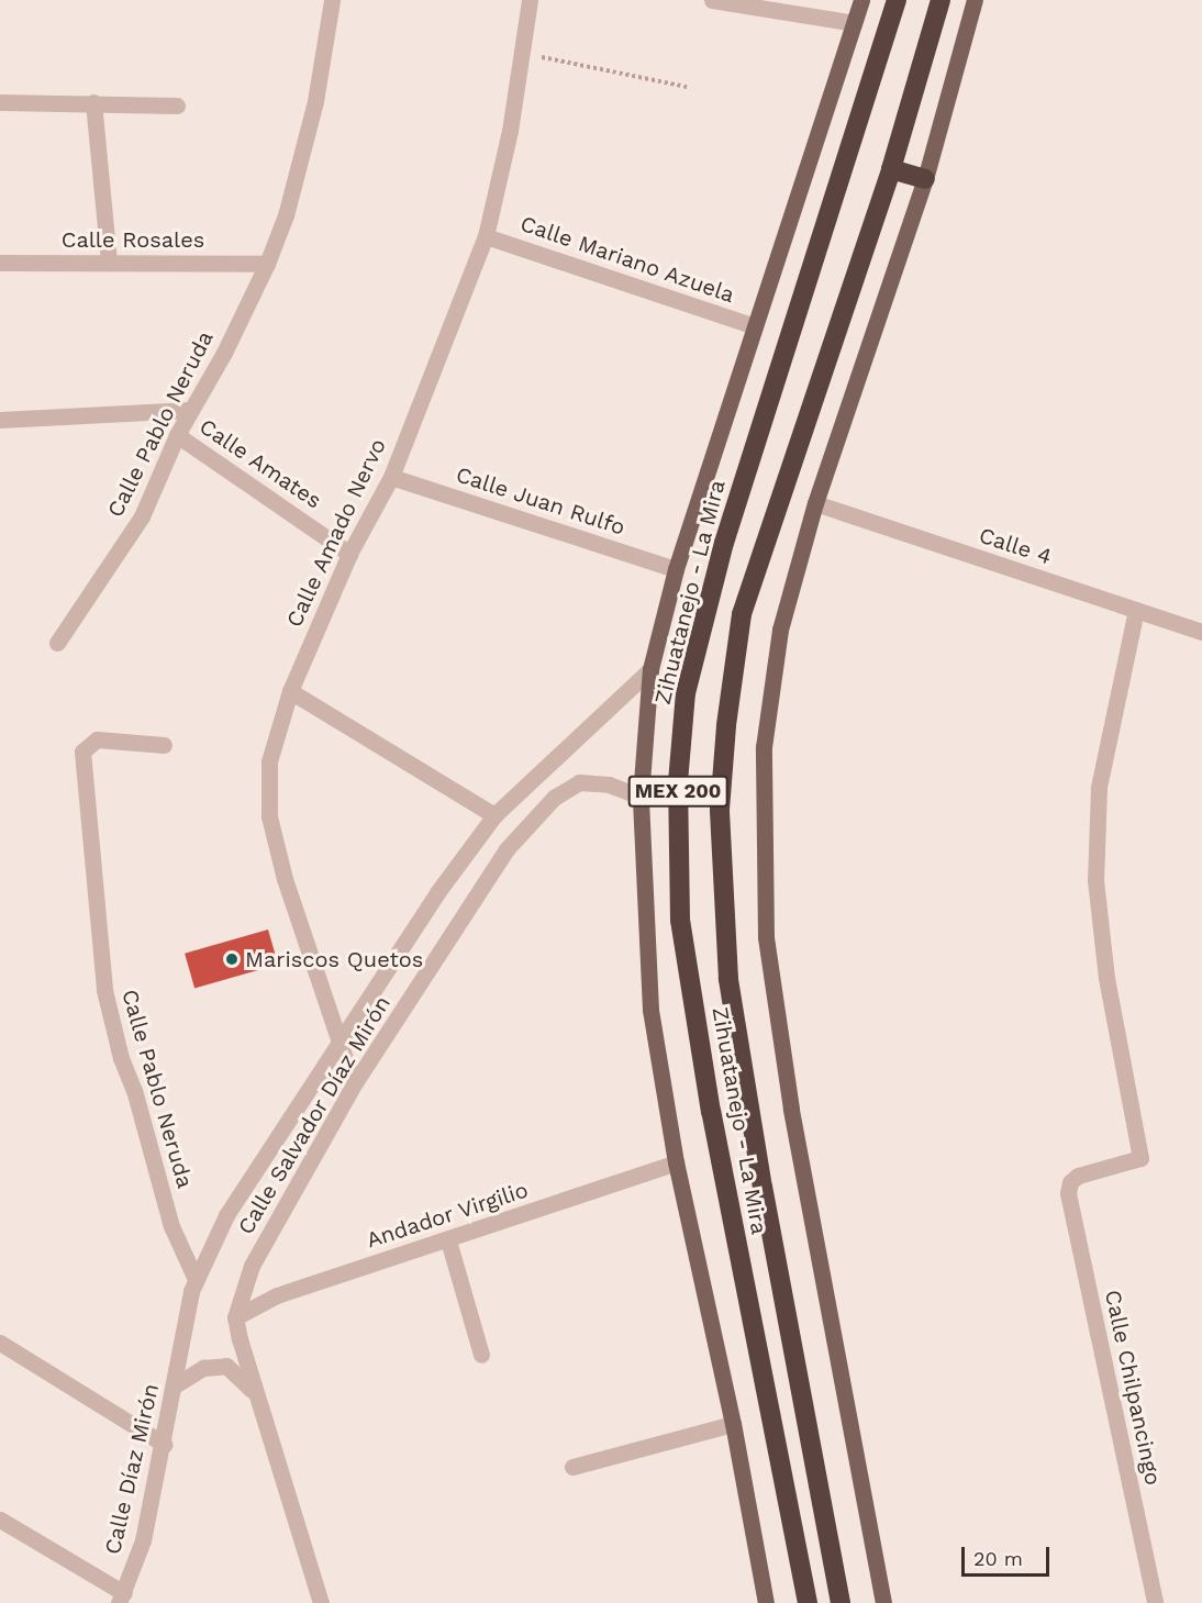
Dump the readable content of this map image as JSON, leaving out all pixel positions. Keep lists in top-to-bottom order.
{
  "streets": {
    "highway": ["Zihuatanejo - La Mira", "MEX 200"],
    "street": [
      "Calle Rosales",
      "Calle Mariano Azuela",
      "Calle Pablo Neruda",
      "Calle Amates",
      "Calle Juan Rulfo",
      "Calle Amado Nervo",
      "Calle 4",
      "Calle Salvador Díaz Mirón",
      "Andador Virgilio",
      "Calle Chilpancingo",
      "Calle Díaz Mirón"
    ]
  },
  "crossings": [
    ["Calle Rosales", "Calle Pablo Neruda"],
    ["Calle Mariano Azuela", "Calle Amado Nervo"],
    ["Calle Pablo Neruda", "Calle Amates"],
    ["Calle Pablo Neruda", "Calle Salvador Díaz Mirón"],
    ["Calle Amates", "Calle Amado Nervo"],
    ["Calle Juan Rulfo", "Calle Amado Nervo"],
    ["Calle Amado Nervo", "Calle Salvador Díaz Mirón"],
    ["Calle 4", "Calle Chilpancingo"],
    ["Calle Salvador Díaz Mirón", "Andador Virgilio"],
    ["Calle Salvador Díaz Mirón", "Calle Díaz Mirón"]
  ],
  "places": ["Mariscos Quetos"],
  "scale_bar": "20 m"
}
